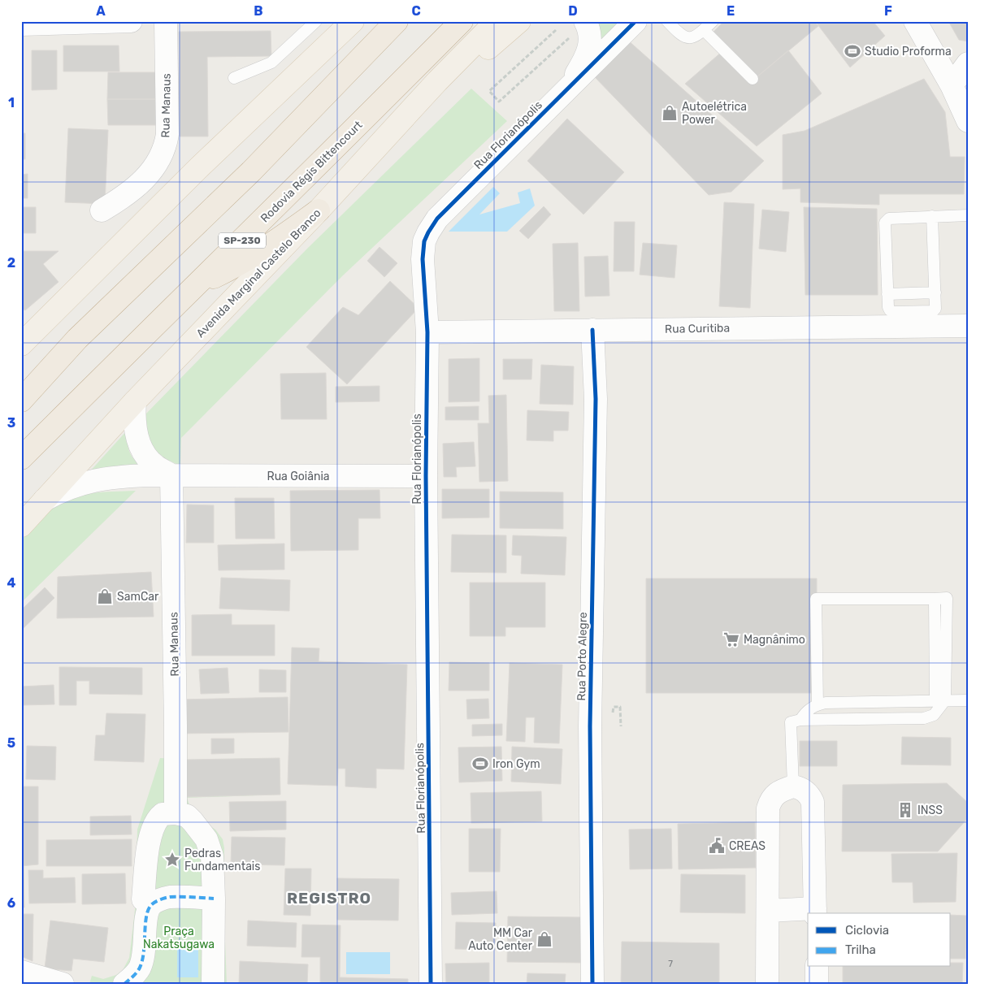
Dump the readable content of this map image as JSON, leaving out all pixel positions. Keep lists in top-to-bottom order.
{
  "streets": {
    "highway": ["Rodovia Régis Bittencourt", "SP-230"],
    "main road": ["Avenida Marginal Castelo Branco"],
    "street": [
      "Rua Manaus",
      "Rua Florianópolis",
      "Rua Curitiba",
      "Rua Goiânia",
      "Rua Porto Alegre"
    ]
  },
  "crossings": [
    ["Rua Manaus", "Rua Goiânia"],
    ["Rua Florianópolis", "Rua Curitiba"],
    ["Rua Florianópolis", "Rua Goiânia"],
    ["Avenida Marginal Castelo Branco", "Rua Goiânia"],
    ["Rua Curitiba", "Rua Porto Alegre"]
  ],
  "districts": ["REGISTRO"],
  "parks": ["Praça Nakatsugawa"],
  "places": {
    "sports": ["Studio Proforma", "Iron Gym"],
    "shop": ["Autoelétrica Power", "SamCar", "MM Car Auto Center"],
    "supermarket": ["Magnânimo"],
    "building": ["INSS"],
    "public building": ["CREAS"],
    "place": ["Pedras Fundamentais"]
  },
  "house_numbers": ["7"],
  "legend": ["Ciclovia", "Trilha"],
  "grid": {
    "columns": [
      "A",
      "B",
      "C",
      "D",
      "E",
      "F"
    ],
    "rows": [
      "1",
      "2",
      "3",
      "4",
      "5",
      "6"
    ]
  }
}
